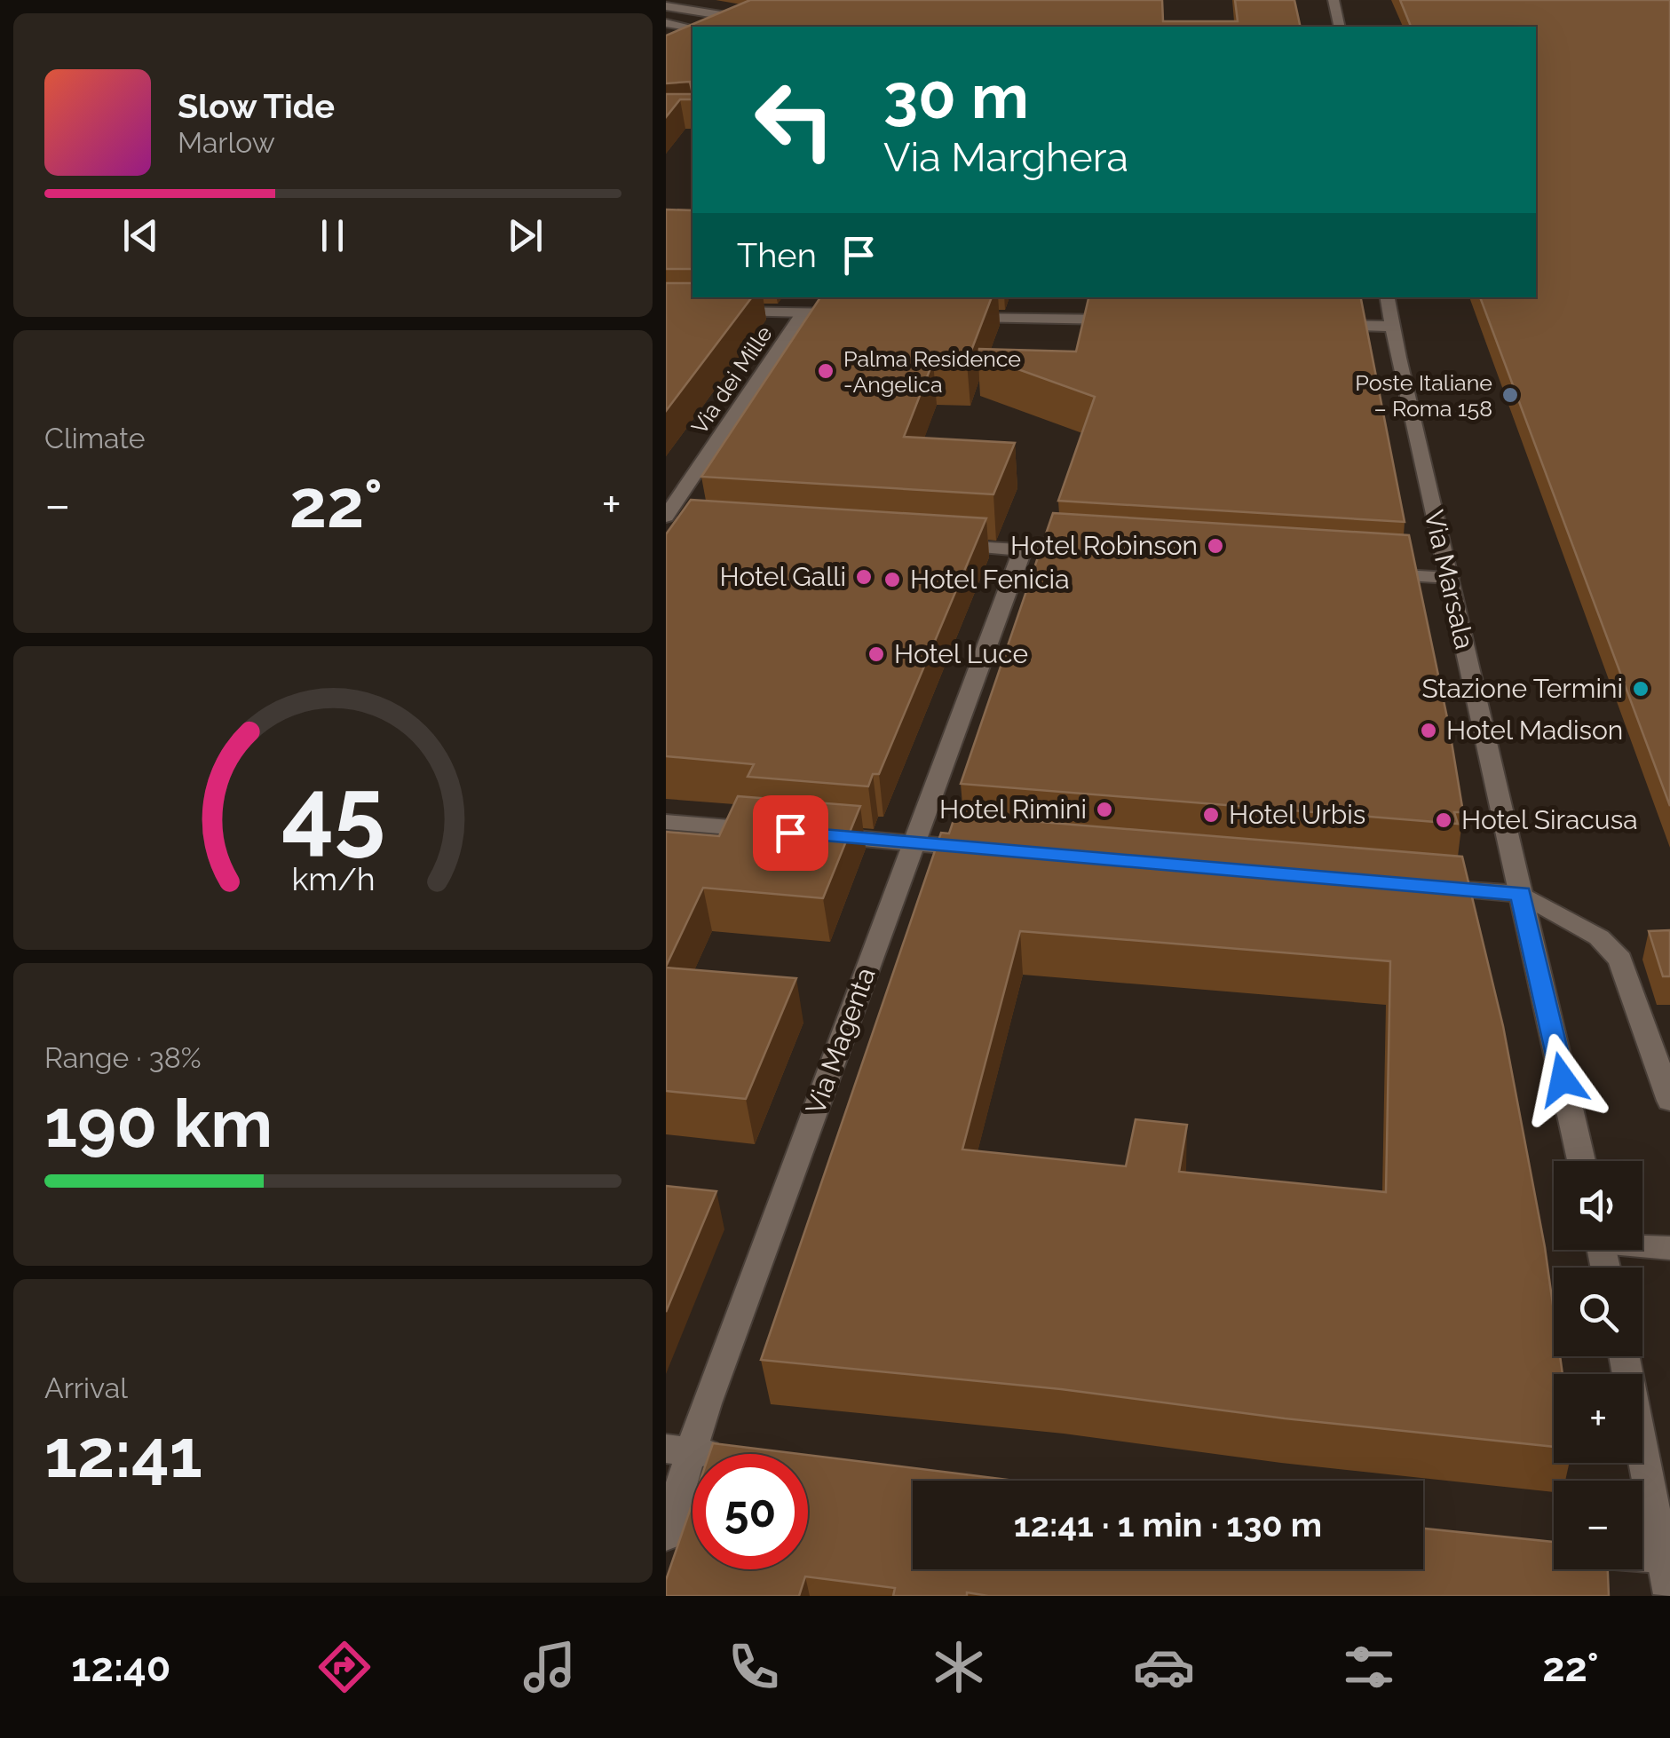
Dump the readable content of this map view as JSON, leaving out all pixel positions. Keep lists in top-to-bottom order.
{
  "streets": {
    "street": ["Via dei Mille", "Via Marsala", "Via Magenta"]
  },
  "places": [
    "Palma Residence -Angelica",
    "Poste Italiane – Roma 158",
    "Hotel Robinson",
    "Hotel Galli",
    "Hotel Fenicia",
    "Hotel Luce",
    "Stazione Termini",
    "Hotel Madison",
    "Hotel Rimini",
    "Hotel Urbis",
    "Hotel Siracusa"
  ],
  "page": {
    "turn": ["30 m", "Via Marghera"],
    "song": ["Slow Tide", "Marlow"],
    "then": "Then",
    "tile": [
      "Climate",
      ["Range · 38%", "190 km"],
      ["Arrival", "12:41"]
    ],
    "heat": ["−", "22°", "+"],
    "map_buttons": ["+", "−"],
    "limit": "50",
    "trip": "12:41 · 1 min · 130 m",
    "tabs": ["12:40", "22°"],
    "gauge": ["45", "km/h"]
  }
}
